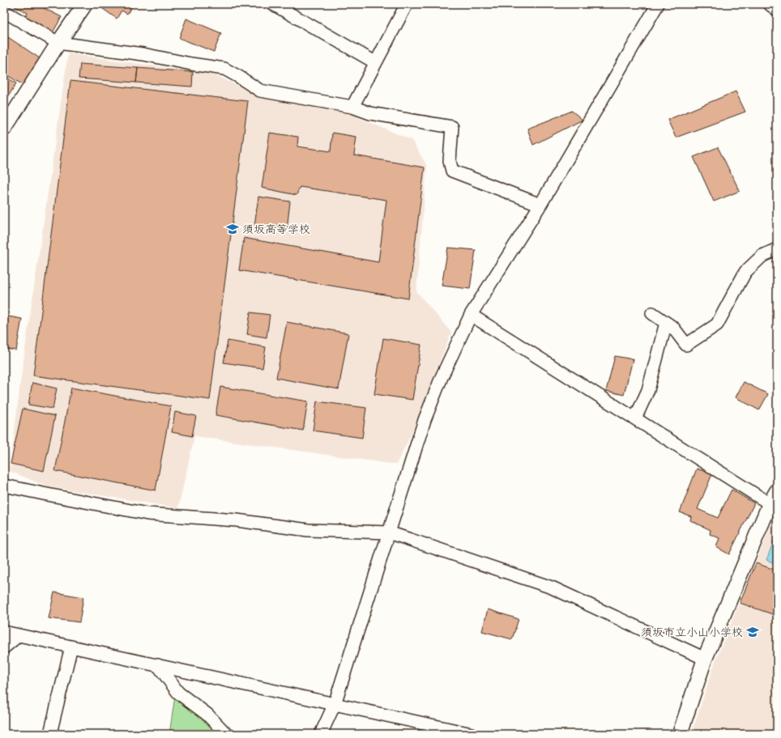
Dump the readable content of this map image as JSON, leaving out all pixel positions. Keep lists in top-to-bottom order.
{
  "places": {
    "school or university": ["須坂高等学校", "須坂市立小山小学校"]
  }
}
